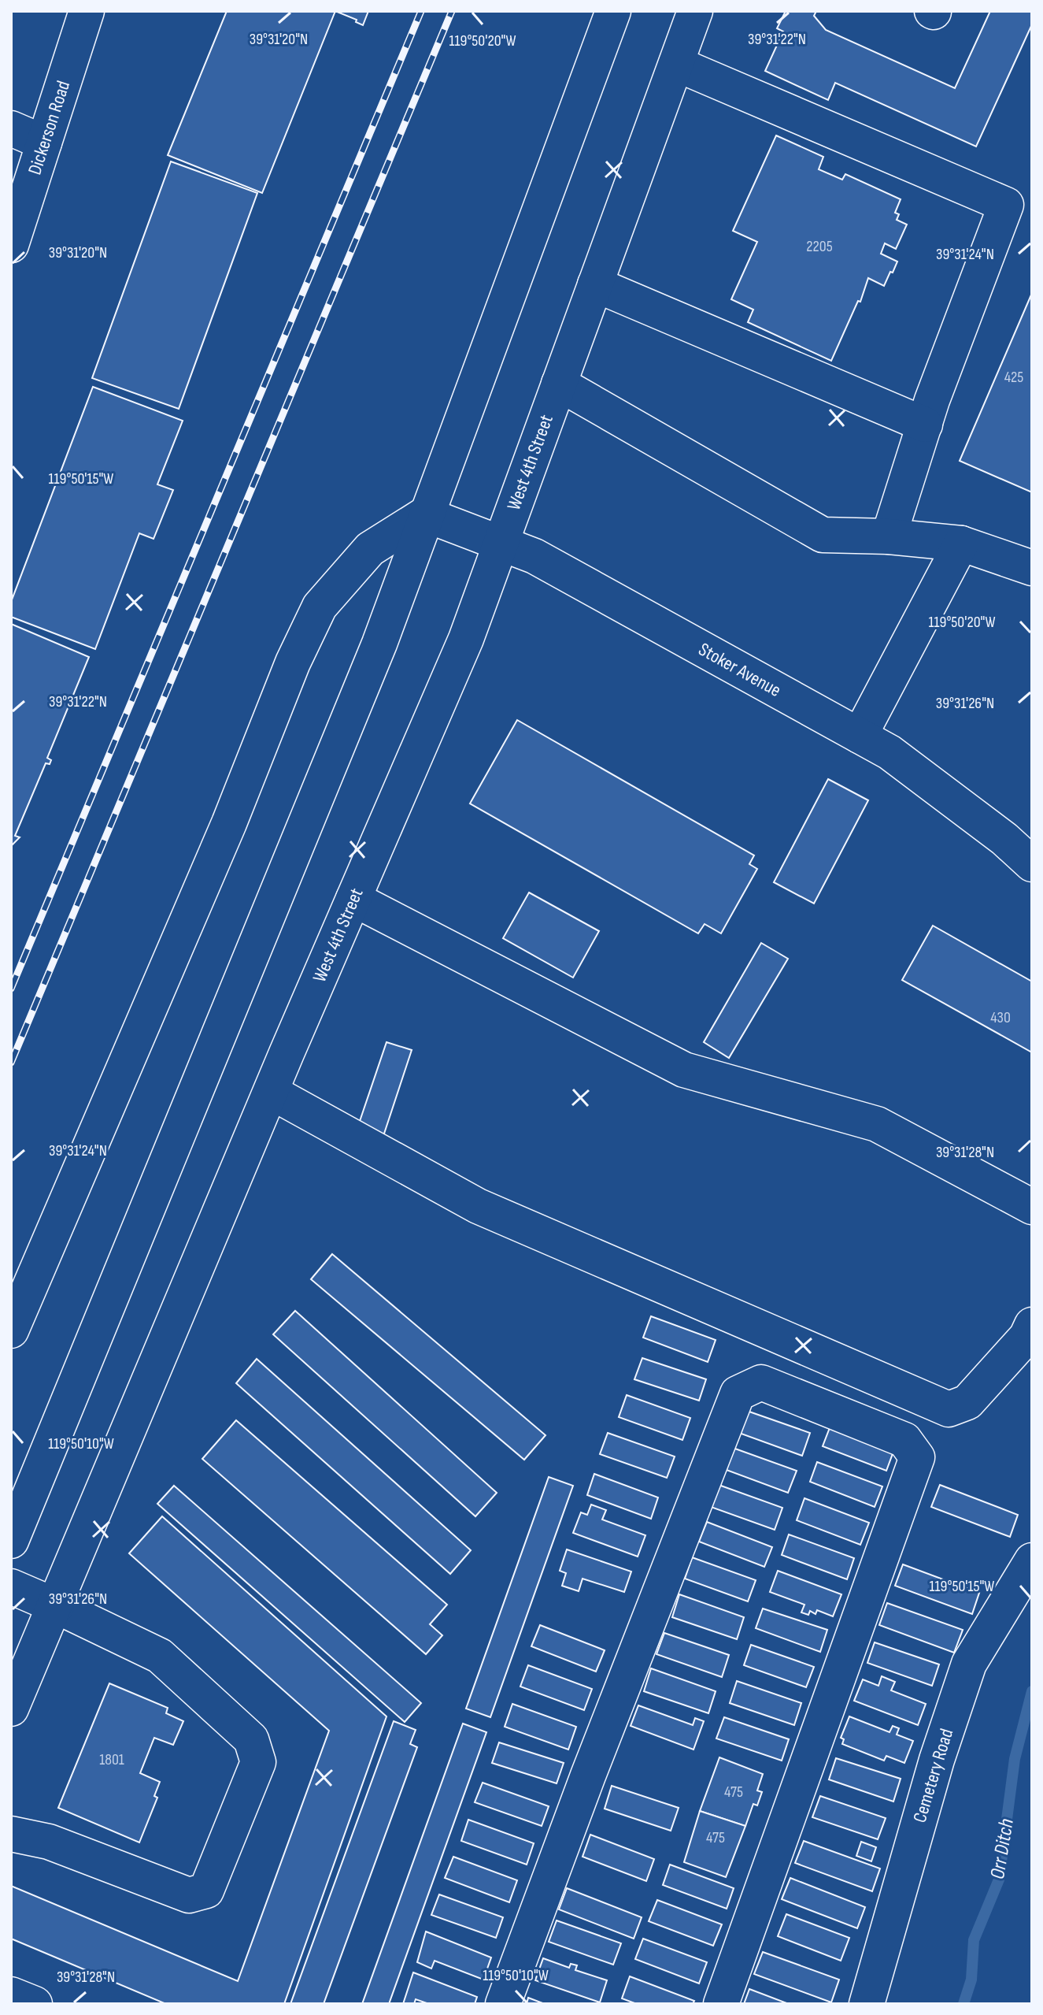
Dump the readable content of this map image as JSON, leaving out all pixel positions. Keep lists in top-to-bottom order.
{
  "streets": {
    "main road": [
      "Dickerson Road",
      "West 4th Street",
      "Stoker Avenue",
      "Cemetery Road"
    ]
  },
  "crossings": [
    ["West 4th Street", "Stoker Avenue"]
  ],
  "water": ["Orr Ditch"],
  "house_numbers": [
    "2205",
    "425",
    "430",
    "1801",
    "475",
    "475"
  ],
  "coordinates": [
    "39°31'20\"N",
    "39°31'22\"N",
    "119°50'20\"W",
    "39°31'24\"N",
    "119°50'15\"W",
    "39°31'26\"N",
    "39°31'28\"N",
    "119°50'10\"W"
  ]
}
